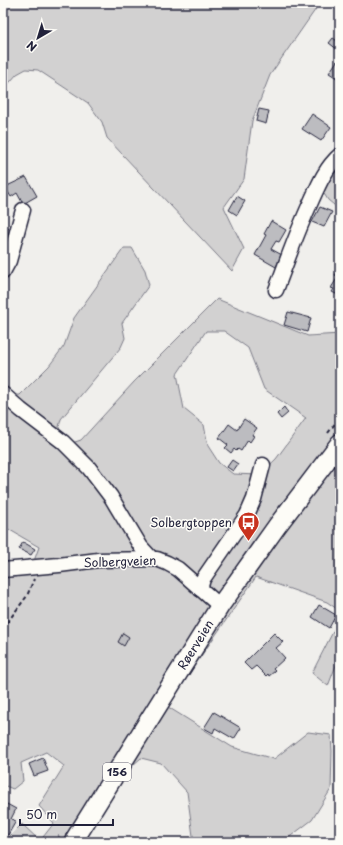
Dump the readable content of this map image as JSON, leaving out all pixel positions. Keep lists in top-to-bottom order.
{
  "streets": {
    "main road": ["Røerveien", "156"],
    "street": ["Solbergveien"]
  },
  "crossings": [
    ["Solbergveien", "Røerveien"]
  ],
  "places": {
    "bus stop": ["Solbergtoppen"]
  },
  "scale_bar": "50 m",
  "north": "bottom left"
}
